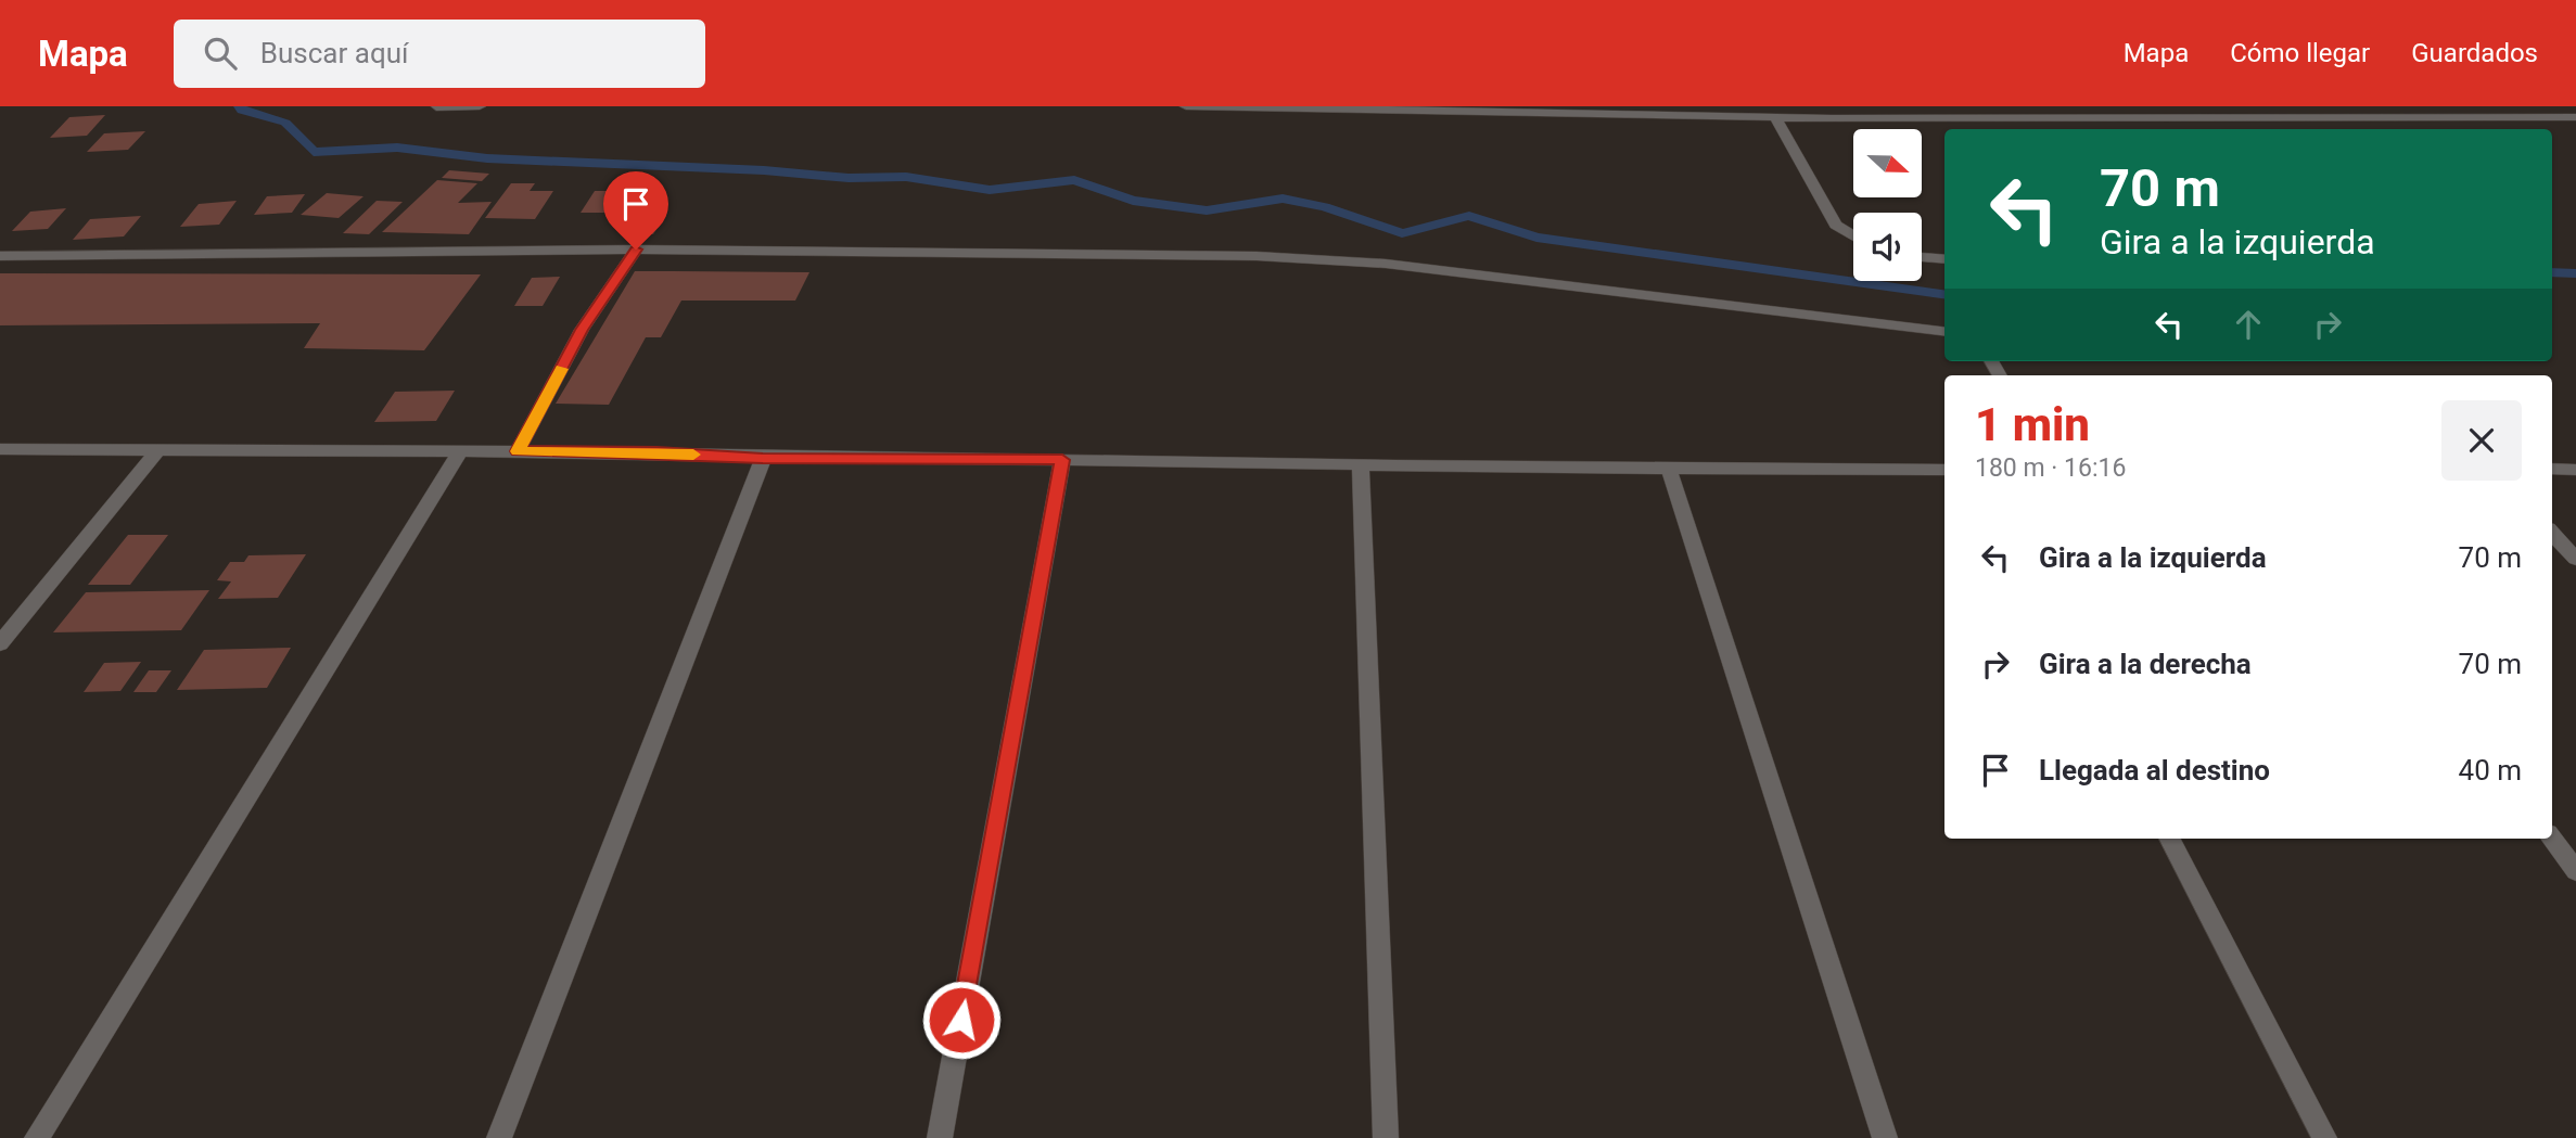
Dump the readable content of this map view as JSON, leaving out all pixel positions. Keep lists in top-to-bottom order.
{
  "north": "right",
  "page": {
    "header": "Mapa",
    "search": "Buscar aquí",
    "nav": ["Mapa", "Cómo llegar", "Guardados"],
    "turn": ["70 m", "Gira a la izquierda"],
    "heading": ["1 min", "180 m · 16:16"],
    "list": [
      {
        "name": "Gira a la izquierda",
        "value": "70 m"
      },
      {
        "name": "Gira a la derecha",
        "value": "70 m"
      },
      {
        "name": "Llegada al destino",
        "value": "40 m"
      }
    ]
  }
}
